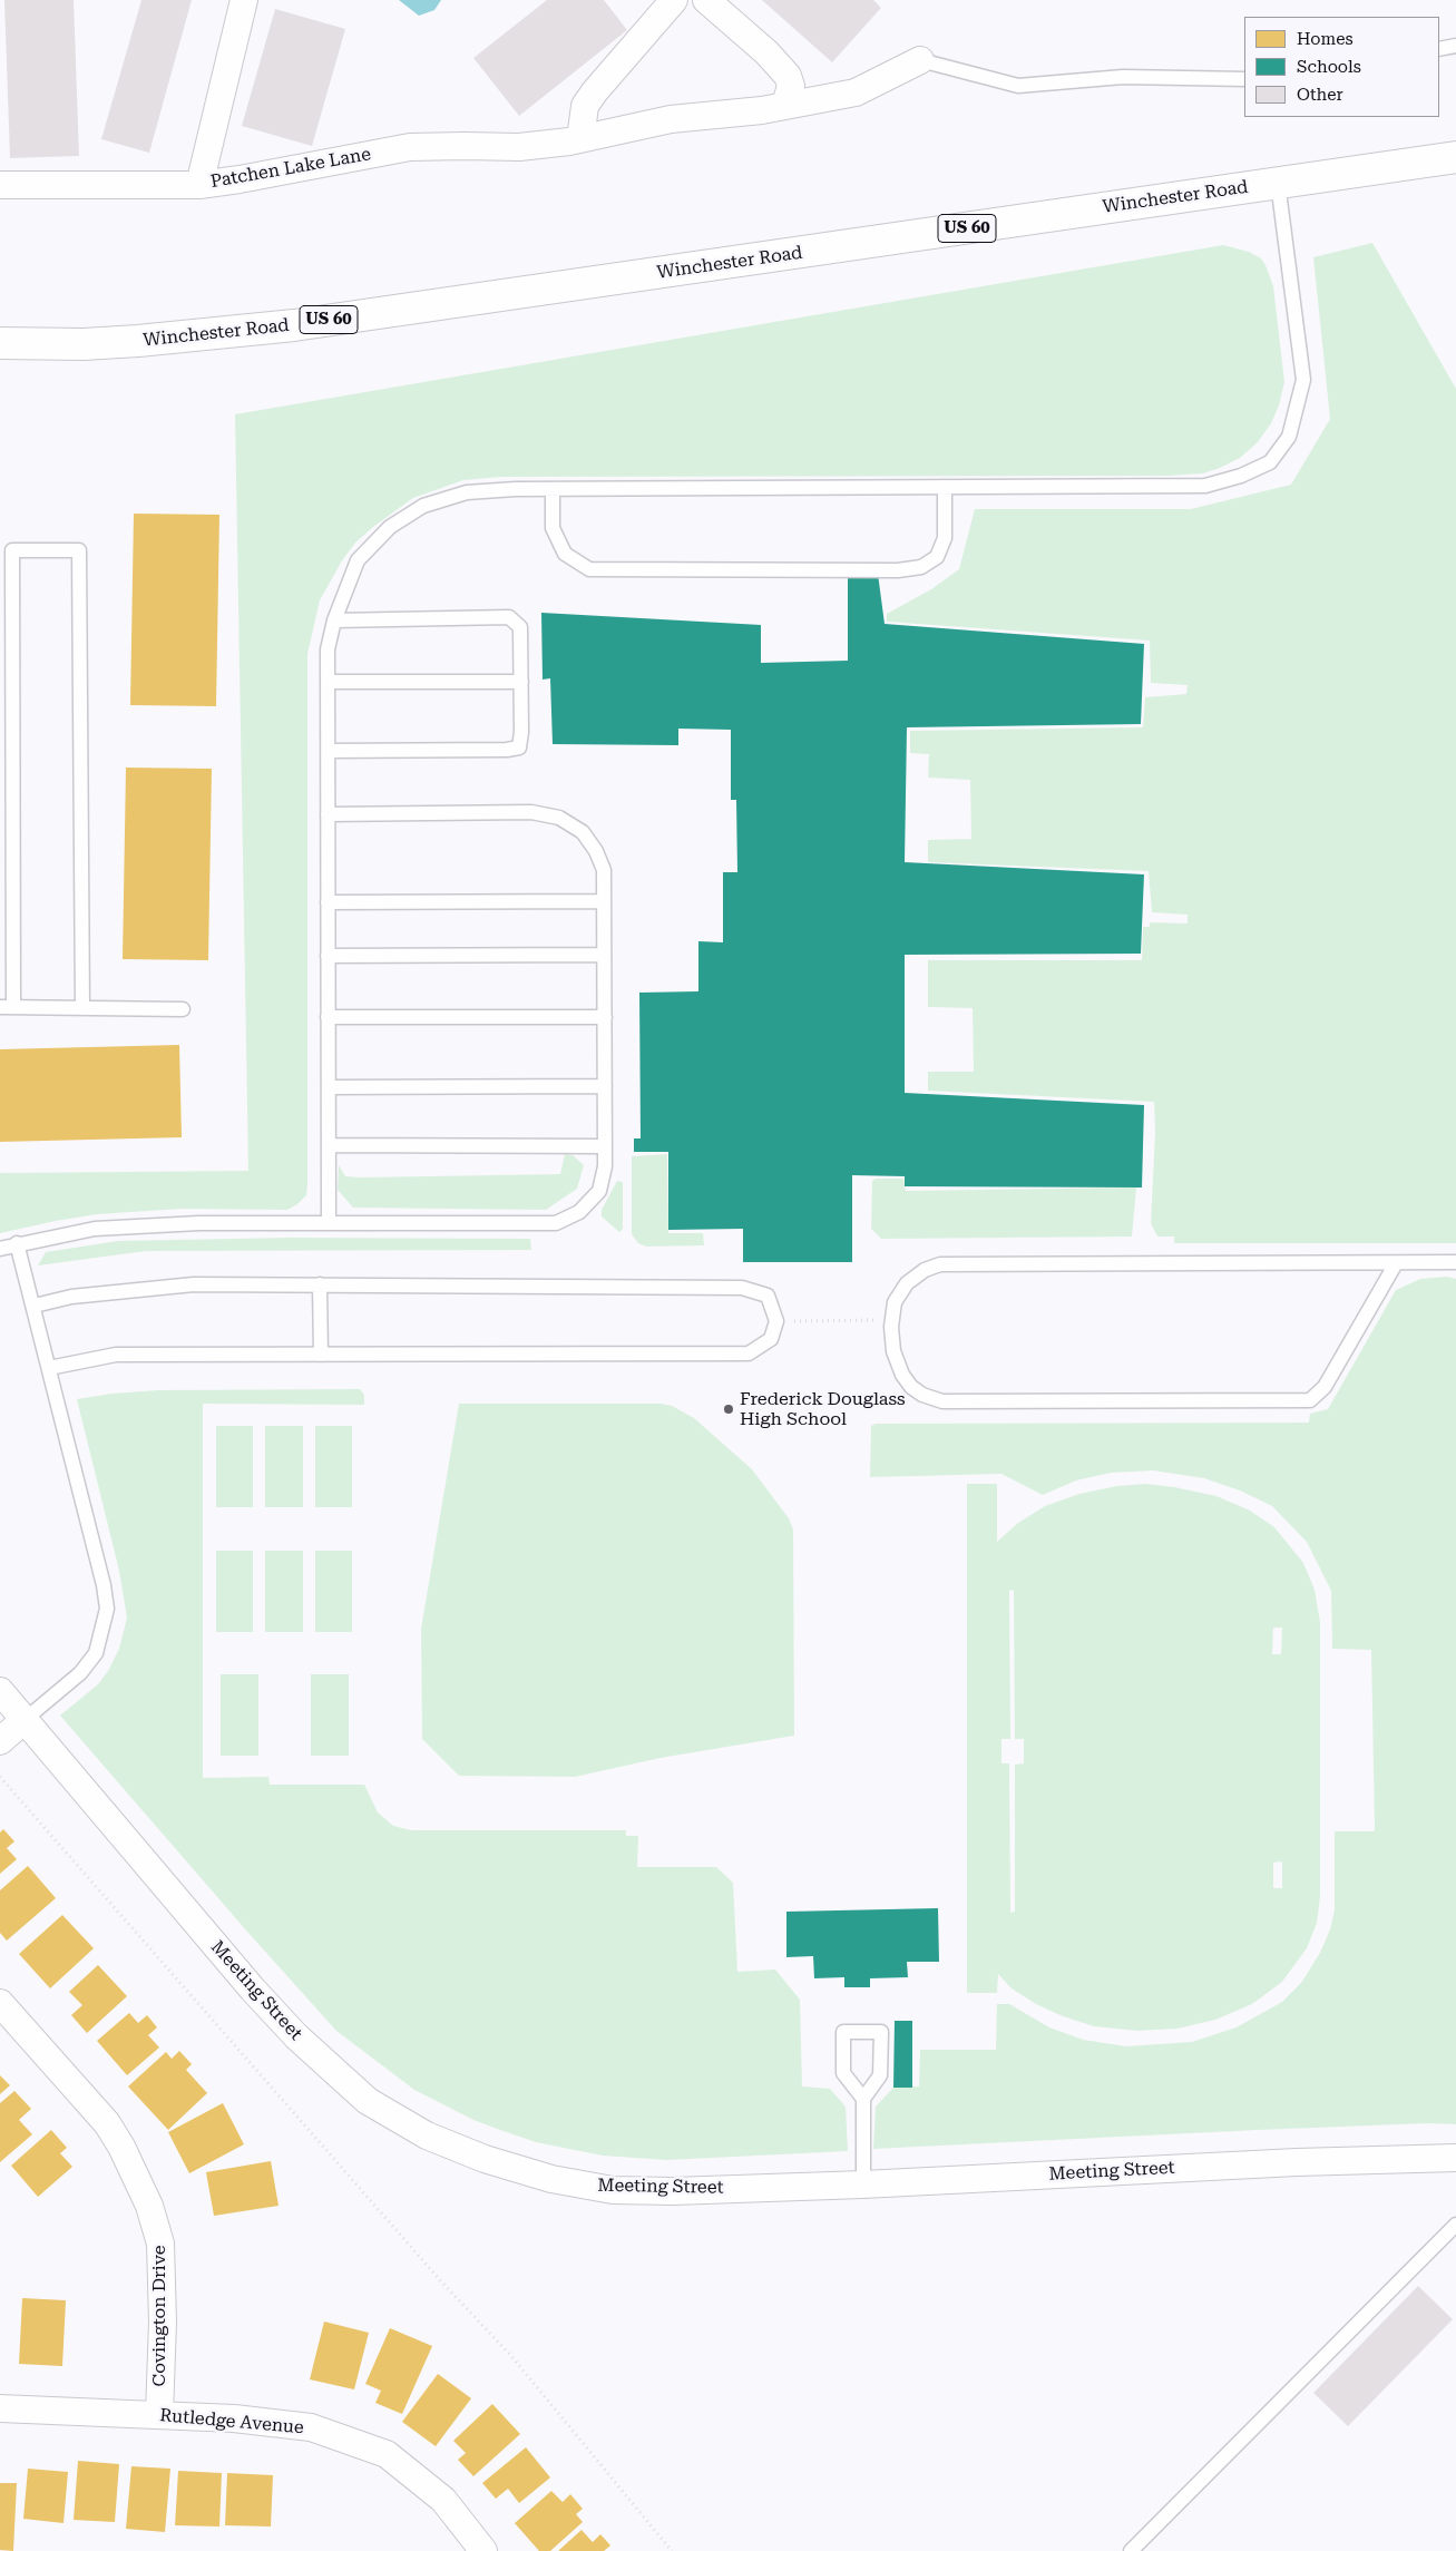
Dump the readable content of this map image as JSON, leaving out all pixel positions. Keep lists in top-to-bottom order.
{
  "streets": {
    "highway": ["Winchester Road", "US 60"],
    "street": [
      "Patchen Lake Lane",
      "Meeting Street",
      "Covington Drive",
      "Rutledge Avenue"
    ]
  },
  "crossings": [
    ["Covington Drive", "Rutledge Avenue"]
  ],
  "places": ["Frederick Douglass High School"],
  "legend": ["Homes", "Schools", "Other"]
}
